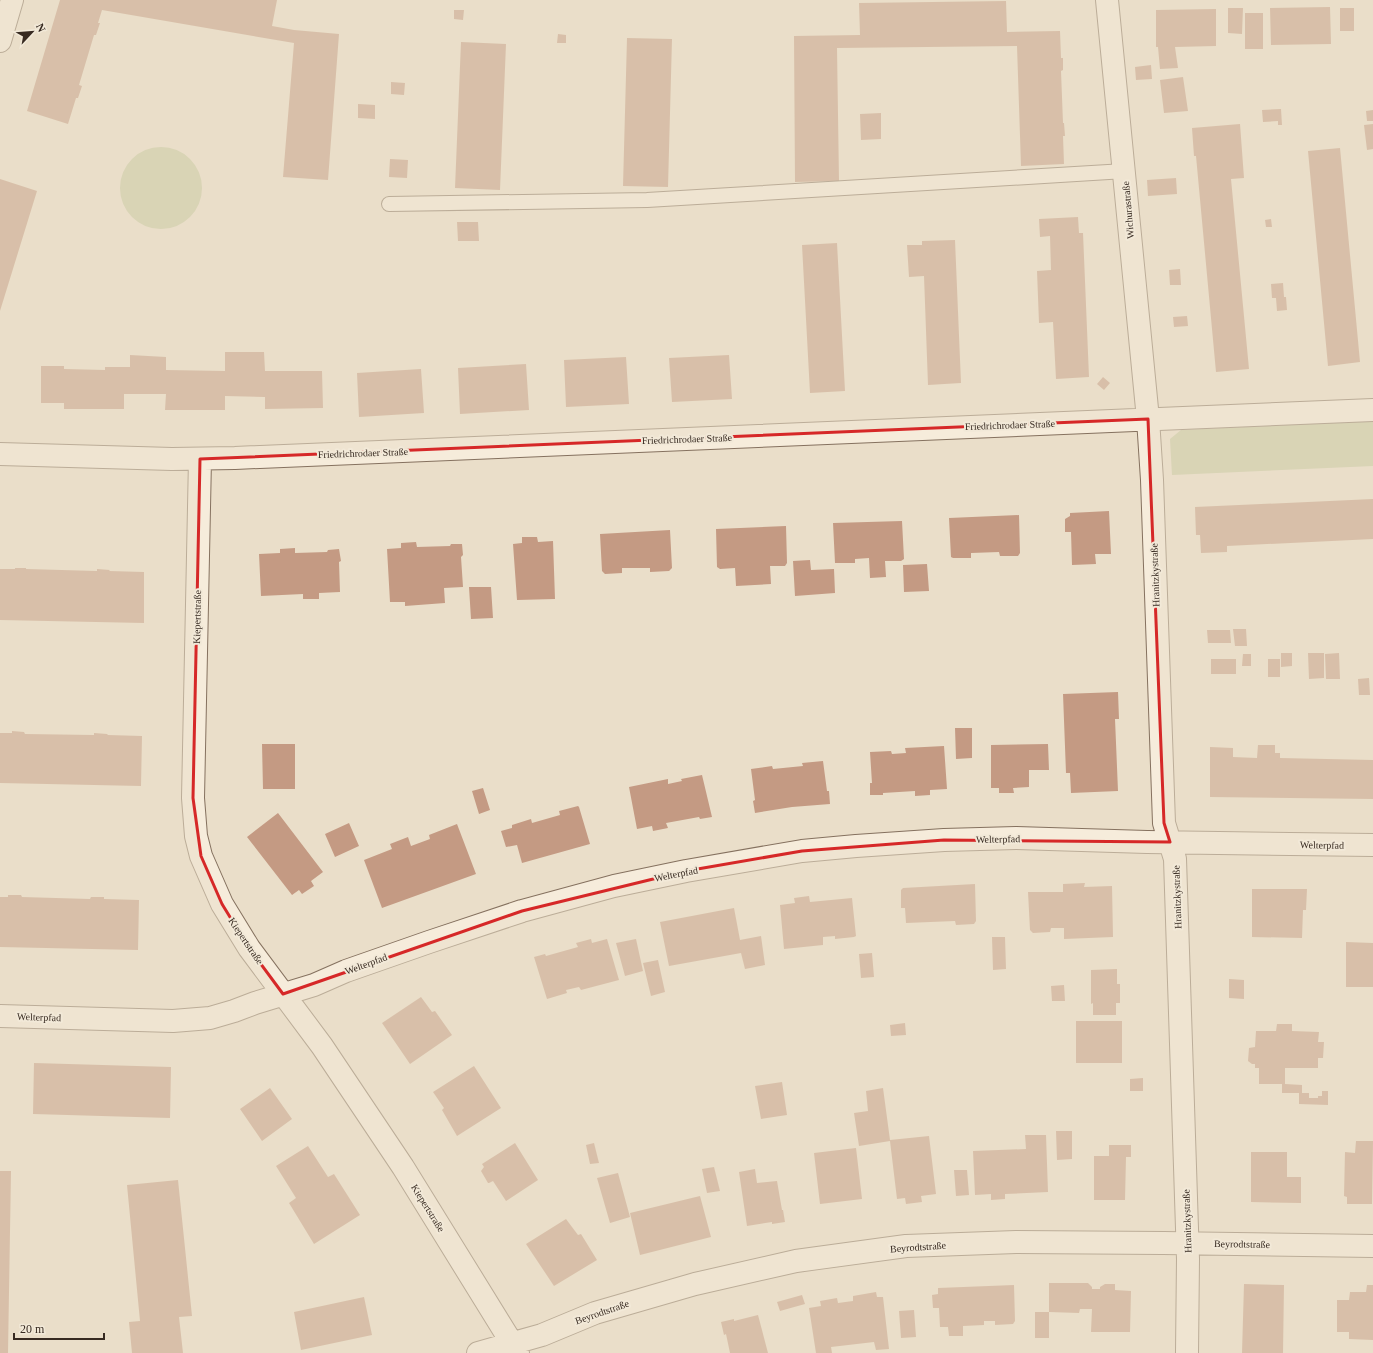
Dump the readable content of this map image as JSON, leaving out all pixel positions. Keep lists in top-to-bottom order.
{
  "streets": {
    "street": [
      "Wichurastraße",
      "Friedrichrodaer Straße",
      "Hranitzkystraße",
      "Kiepertstraße",
      "Welterpfad",
      "Beyrodtstraße"
    ]
  },
  "crossings": [
    ["Wichurastraße", "Friedrichrodaer Straße"],
    ["Wichurastraße", "Hranitzkystraße"],
    ["Friedrichrodaer Straße", "Hranitzkystraße"],
    ["Friedrichrodaer Straße", "Kiepertstraße"],
    ["Hranitzkystraße", "Welterpfad"],
    ["Hranitzkystraße", "Beyrodtstraße"],
    ["Kiepertstraße", "Welterpfad"],
    ["Kiepertstraße", "Beyrodtstraße"]
  ],
  "scale_bar": "20 m",
  "north": "top right"
}
